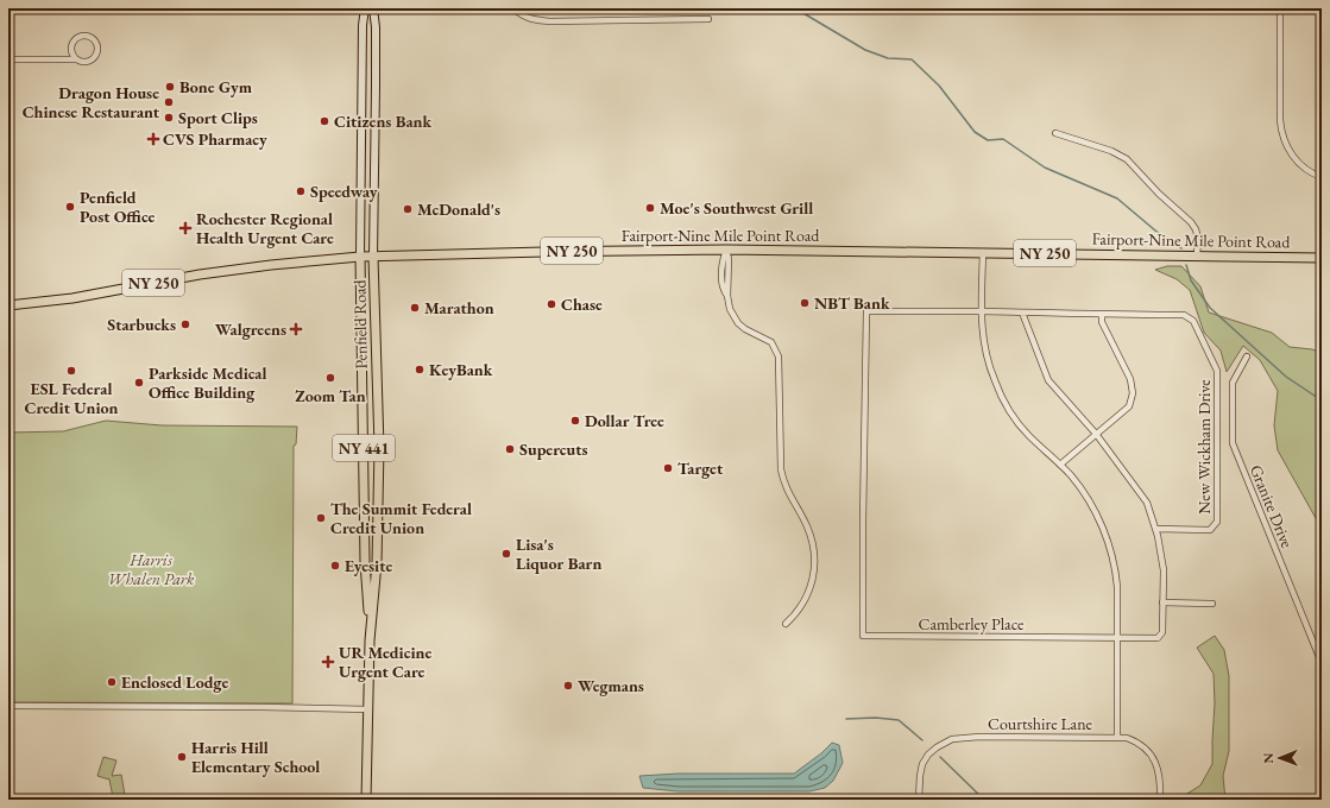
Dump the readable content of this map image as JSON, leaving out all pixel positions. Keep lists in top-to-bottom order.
{
  "streets": {
    "main road": [
      "Fairport-Nine Mile Point Road",
      "NY 250",
      "Penfield Road",
      "NY 441"
    ],
    "street": [
      "New Wickham Drive",
      "Granite Drive",
      "Camberley Place",
      "Courtshire Lane"
    ]
  },
  "crossings": [
    ["Fairport-Nine Mile Point Road", "Penfield Road"],
    ["New Wickham Drive", "Camberley Place"]
  ],
  "parks": ["Harris Whalen Park"],
  "places": {
    "other": [
      "Bone Gym",
      "Dragon House Chinese Restaurant",
      "Sport Clips",
      "Citizens Bank",
      "Speedway",
      "Penfield Post Office",
      "Moe's Southwest Grill",
      "McDonald's",
      "NBT Bank",
      "Chase",
      "Marathon",
      "Starbucks",
      "KeyBank",
      "ESL Federal Credit Union",
      "Zoom Tan",
      "Parkside Medical Office Building",
      "Dollar Tree",
      "Supercuts",
      "Target",
      "The Summit Federal Credit Union",
      "Lisa's Liquor Barn",
      "Eyesite",
      "Enclosed Lodge",
      "Wegmans",
      "Harris Hill Elementary School"
    ],
    "health": [
      "CVS Pharmacy",
      "Rochester Regional Health Urgent Care",
      "Walgreens",
      "UR Medicine Urgent Care"
    ]
  },
  "north": "left"
}
